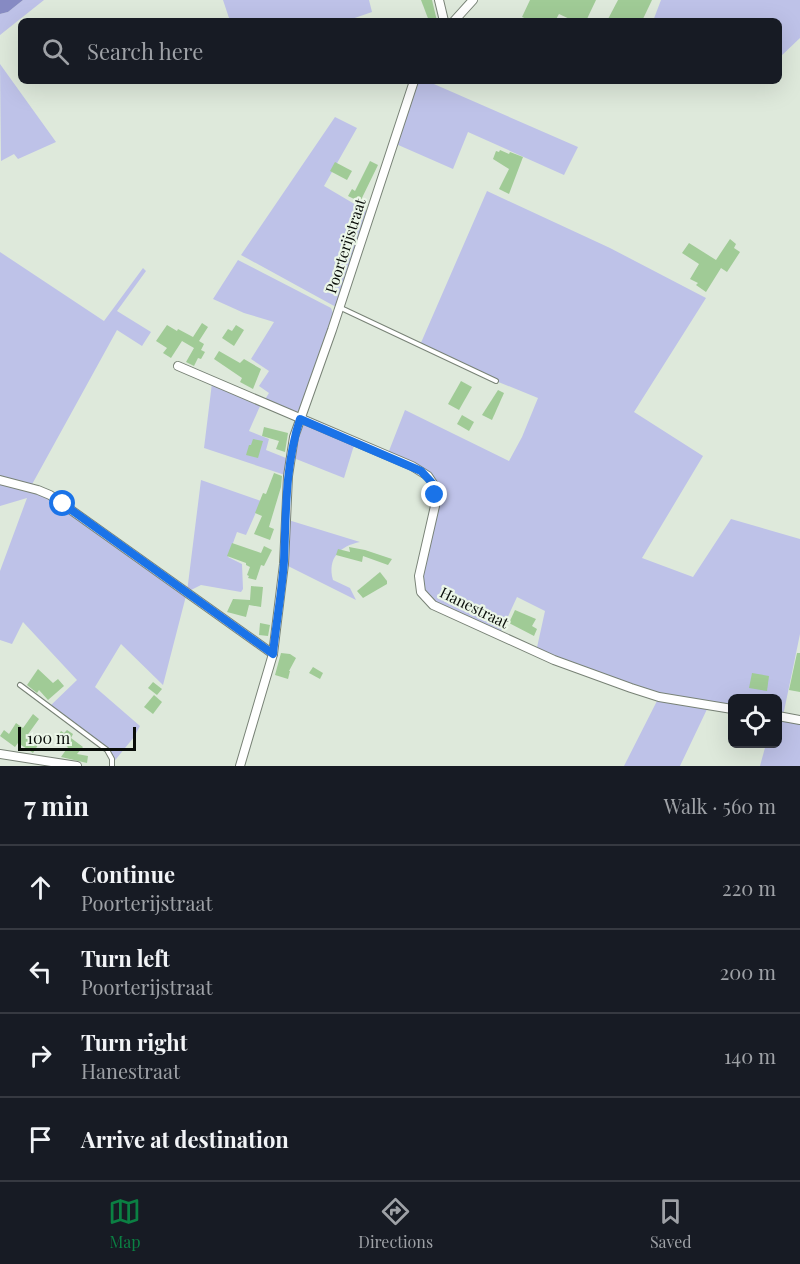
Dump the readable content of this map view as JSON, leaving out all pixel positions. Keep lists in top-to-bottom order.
{
  "streets": {
    "street": ["Poorterijstraat", "Hanestraat"]
  },
  "crossings": [
    ["Poorterijstraat", "Hanestraat"]
  ],
  "scale_bar": "100 m",
  "page": {
    "search": "Search here",
    "scale": "100 m",
    "heading": ["7 min", "Walk · 560 m"],
    "list": [
      ["Continue", "Poorterijstraat", "220 m"],
      ["Turn left", "Poorterijstraat", "200 m"],
      ["Turn right", "Hanestraat", "140 m"],
      "Arrive at destination"
    ],
    "nav": ["Map", "Directions", "Saved"]
  }
}
